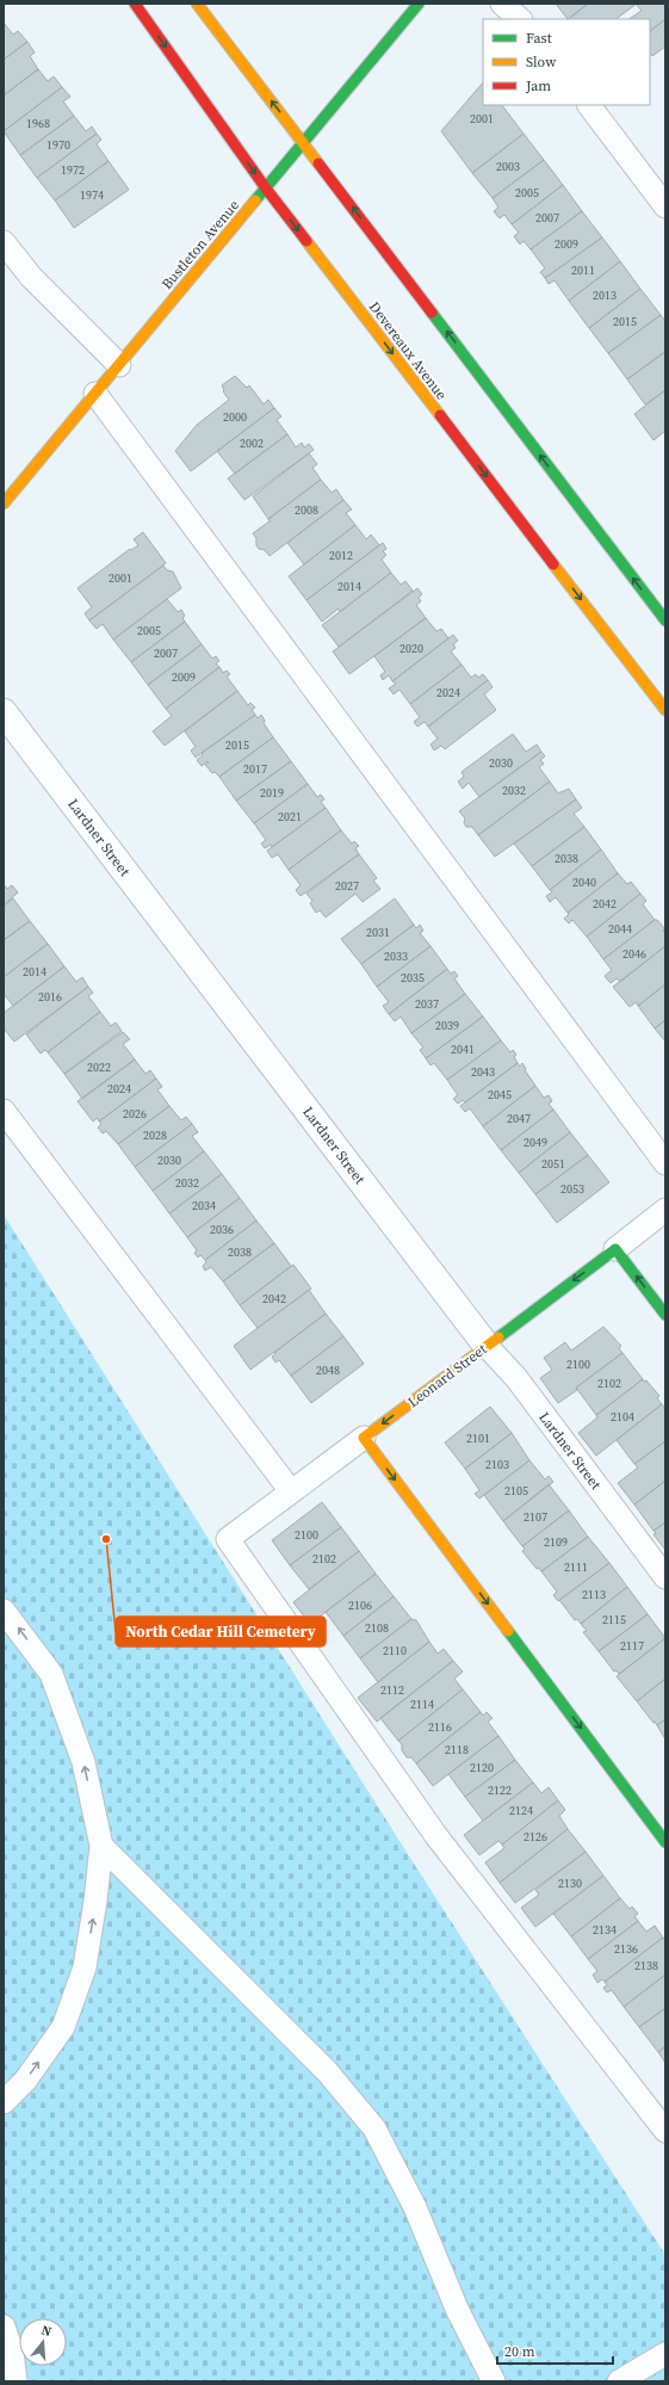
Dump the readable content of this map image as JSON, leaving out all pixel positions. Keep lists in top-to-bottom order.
{
  "streets": {
    "street": [
      "Bustleton Avenue",
      "Devereaux Avenue",
      "Lardner Street",
      "Leonard Street"
    ]
  },
  "crossings": [
    ["Bustleton Avenue", "Devereaux Avenue"],
    ["Lardner Street", "Leonard Street"]
  ],
  "places": ["North Cedar Hill Cemetery"],
  "house_numbers": [
    "2001",
    "1968",
    "1970",
    "2003",
    "1972",
    "2005",
    "1974",
    "2007",
    "2009",
    "2011",
    "2013",
    "2015",
    "2000",
    "2002",
    "2008",
    "2012",
    "2001",
    "2014",
    "2005",
    "2020",
    "2007",
    "2009",
    "2024",
    "2015",
    "2030",
    "2017",
    "2032",
    "2019",
    "2021",
    "2038",
    "2040",
    "2027",
    "2042",
    "2044",
    "2031",
    "2046",
    "2033",
    "2014",
    "2035",
    "2016",
    "2037",
    "2039",
    "2041",
    "2022",
    "2043",
    "2024",
    "2045",
    "2026",
    "2047",
    "2028",
    "2049",
    "2030",
    "2051",
    "2032",
    "2053",
    "2034",
    "2036",
    "2038",
    "2042",
    "2100",
    "2048",
    "2102",
    "2104",
    "2101",
    "2103",
    "2105",
    "2107",
    "2100",
    "2109",
    "2102",
    "2111",
    "2113",
    "2106",
    "2115",
    "2108",
    "2117",
    "2110",
    "2112",
    "2114",
    "2116",
    "2118",
    "2120",
    "2122",
    "2124",
    "2126",
    "2130",
    "2134",
    "2136",
    "2138"
  ],
  "legend": ["Fast", "Slow", "Jam"],
  "scale_bar": "20 m",
  "north": "top"
}
